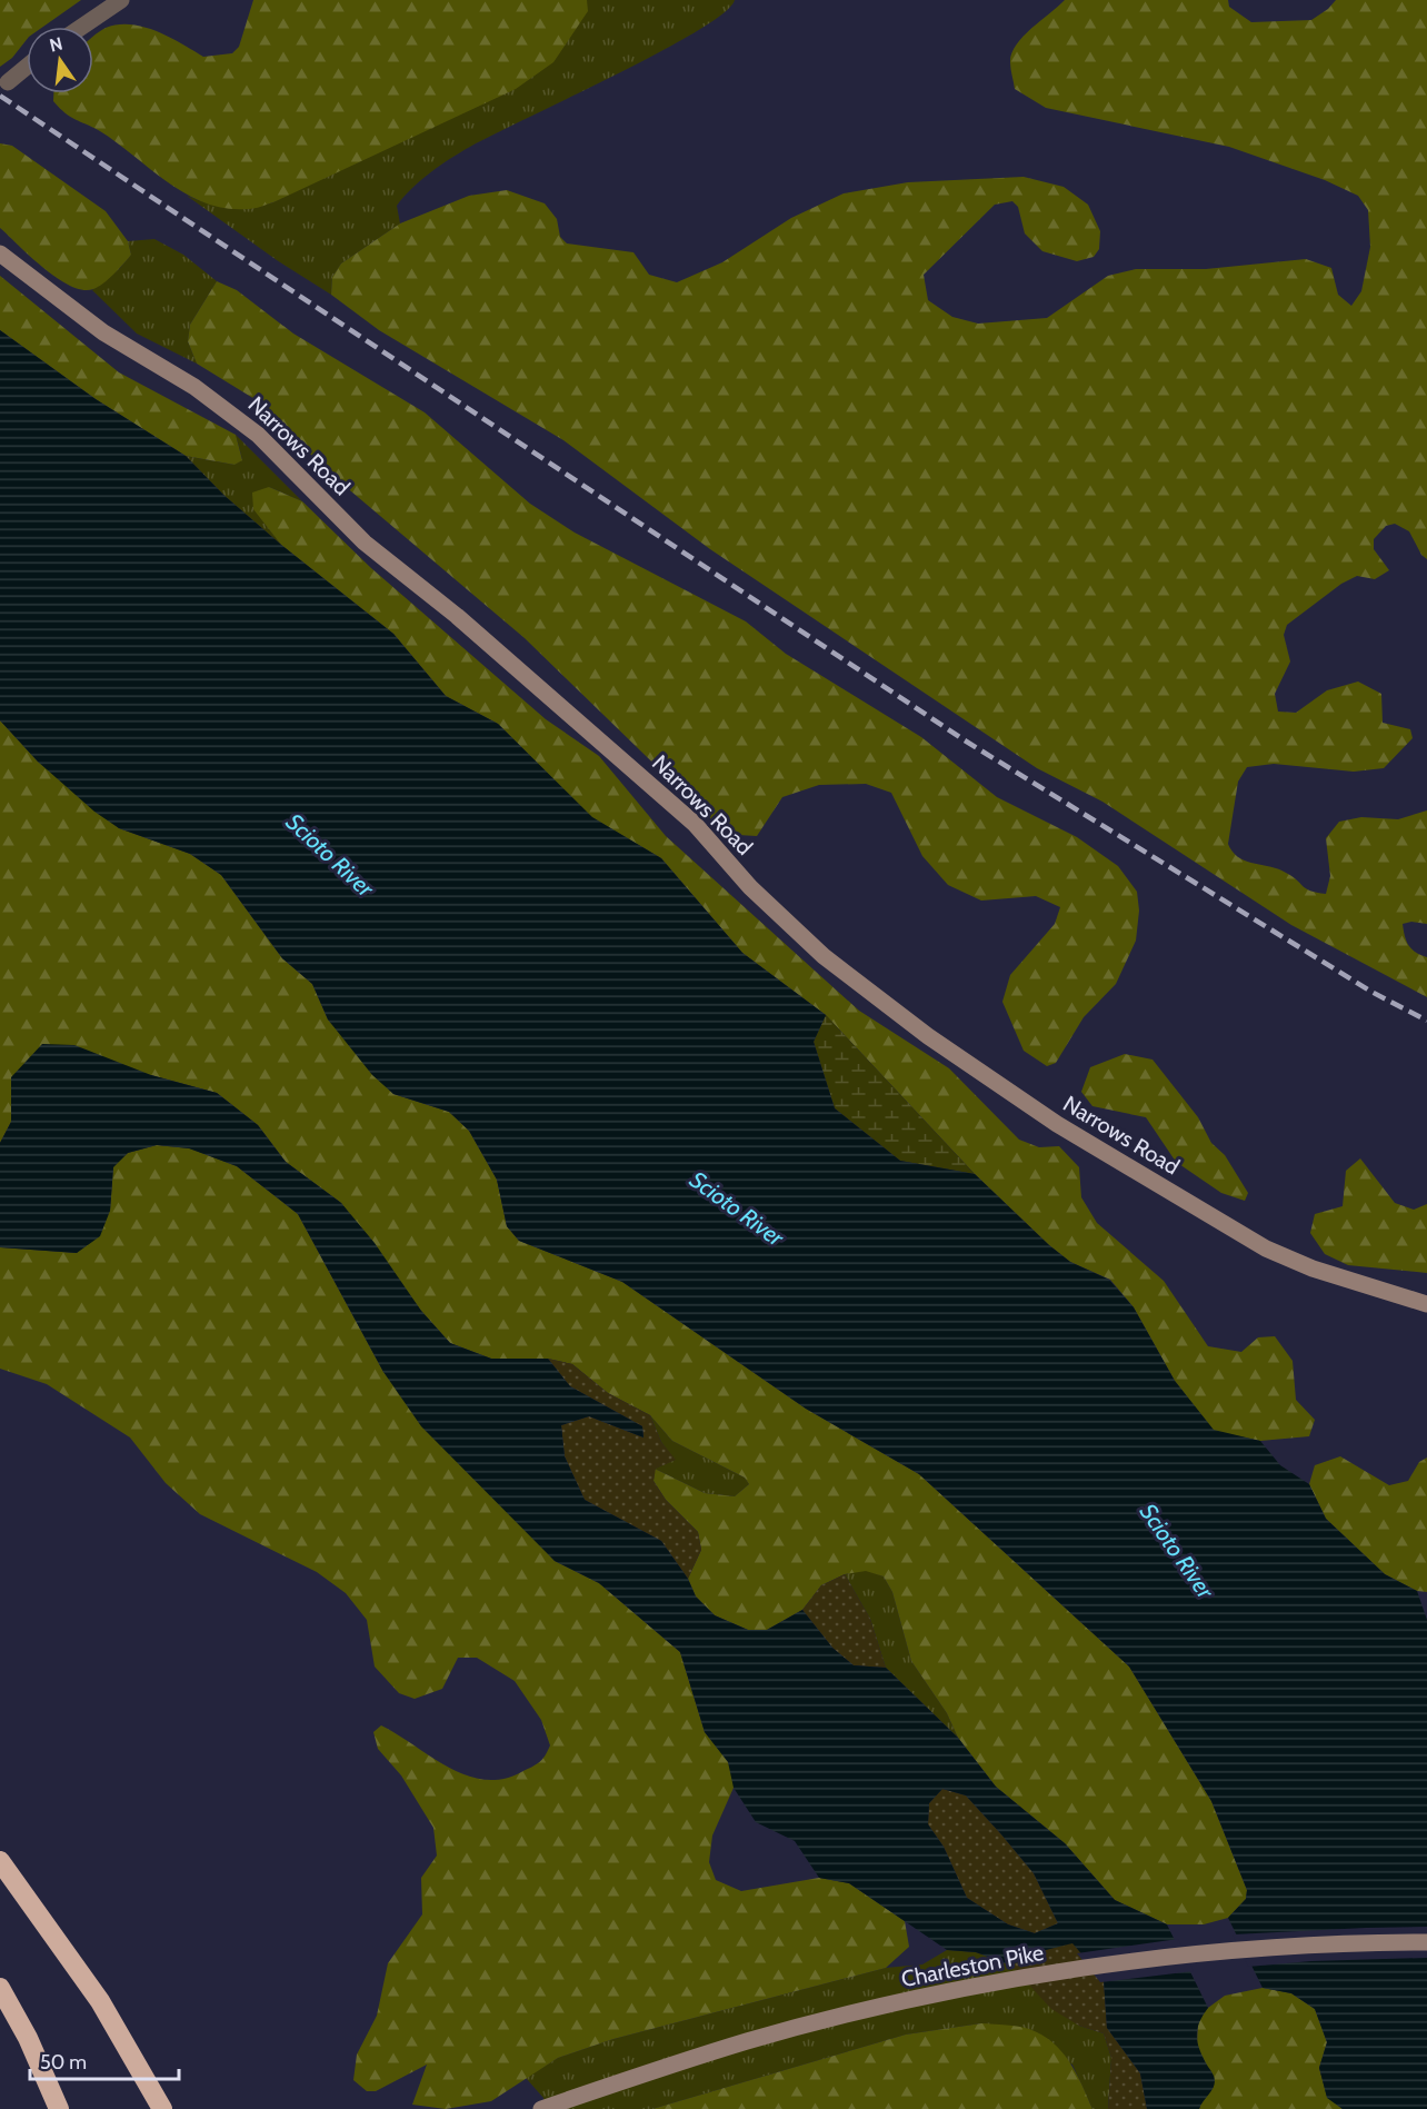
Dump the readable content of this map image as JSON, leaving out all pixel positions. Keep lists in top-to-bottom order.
{
  "streets": {
    "street": ["Narrows Road", "Charleston Pike"]
  },
  "water": ["Scioto River"],
  "scale_bar": "50 m",
  "north": "top"
}
